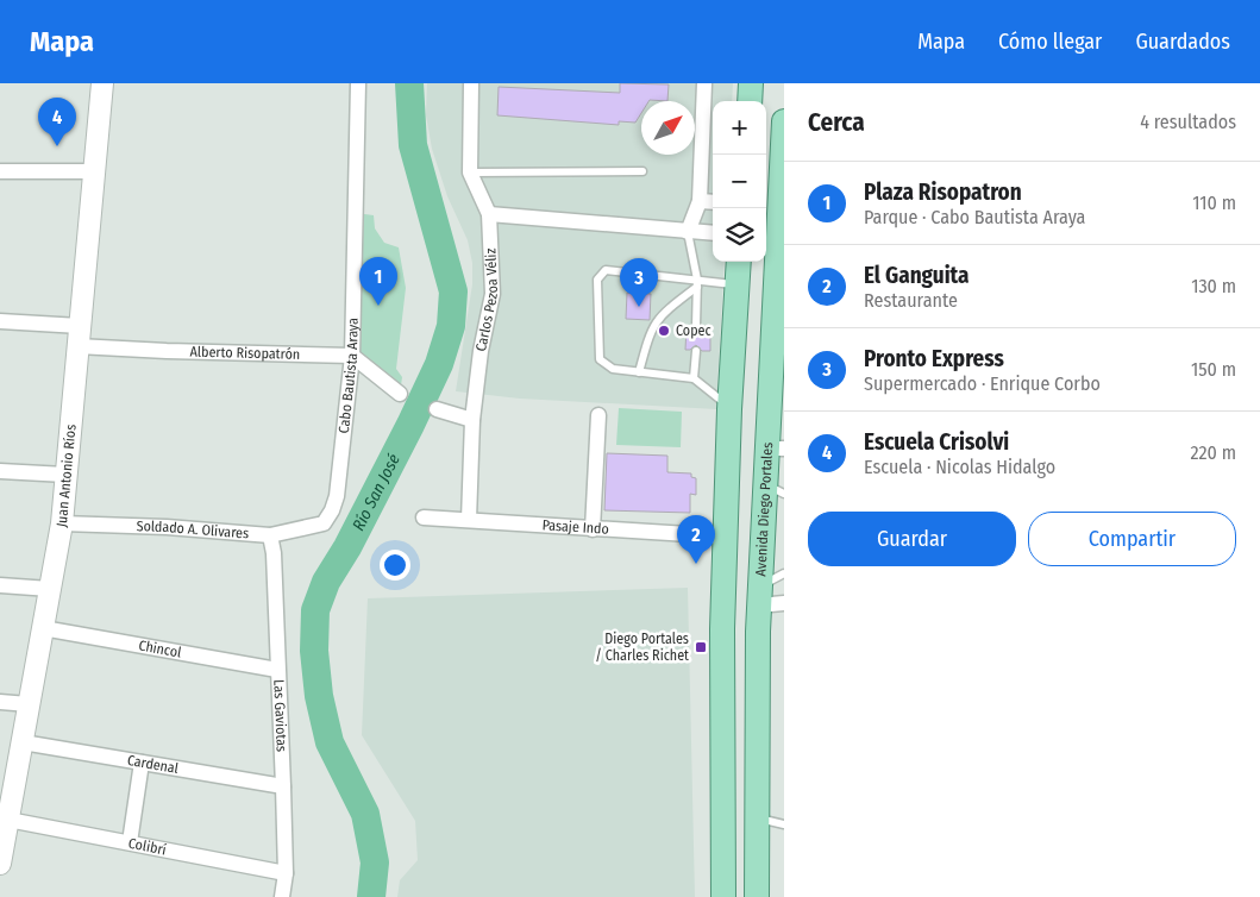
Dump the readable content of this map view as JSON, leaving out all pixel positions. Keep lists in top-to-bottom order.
{
  "streets": {
    "main road": ["Juan Antonio Ríos", "Avenida Diego Portales"],
    "street": [
      "Carlos Pezoa Véliz",
      "Alberto Risopatrón",
      "Cabo Bautista Araya",
      "Pasaje Indo",
      "Soldado A. Olivares",
      "Chincol",
      "Las Gaviotas",
      "Cardenal",
      "Colibrí"
    ]
  },
  "crossings": [
    ["Carlos Pezoa Véliz", "Pasaje Indo"],
    ["Alberto Risopatrón", "Cabo Bautista Araya"],
    ["Alberto Risopatrón", "Juan Antonio Ríos"],
    ["Cabo Bautista Araya", "Soldado A. Olivares"],
    ["Juan Antonio Ríos", "Soldado A. Olivares"],
    ["Juan Antonio Ríos", "Chincol"],
    ["Juan Antonio Ríos", "Cardenal"],
    ["Juan Antonio Ríos", "Colibrí"],
    ["Soldado A. Olivares", "Las Gaviotas"],
    ["Chincol", "Las Gaviotas"],
    ["Las Gaviotas", "Cardenal"],
    ["Las Gaviotas", "Colibrí"]
  ],
  "water": ["Río San José"],
  "places": {
    "other": ["Copec"],
    "transit": ["Diego Portales / Charles Richet"]
  },
  "north": "top right",
  "page": {
    "header": "Mapa",
    "nav": ["Mapa", "Cómo llegar", "Guardados"],
    "heading": ["Cerca", "4 resultados"],
    "pins": [
      "4",
      "1",
      "3",
      "2"
    ],
    "map_buttons": ["+", "−"],
    "list": [
      {
        "mark": "1",
        "name": "Plaza Risopatron",
        "note": "Parque · Cabo Bautista Araya",
        "value": "110 m"
      },
      {
        "mark": "2",
        "name": "El Ganguita",
        "note": "Restaurante",
        "value": "130 m"
      },
      {
        "mark": "3",
        "name": "Pronto Express",
        "note": "Supermercado · Enrique Corbo",
        "value": "150 m"
      },
      {
        "mark": "4",
        "name": "Escuela Crisolvi",
        "note": "Escuela · Nicolas Hidalgo",
        "value": "220 m"
      }
    ],
    "buttons": ["Guardar", "Compartir"]
  }
}
